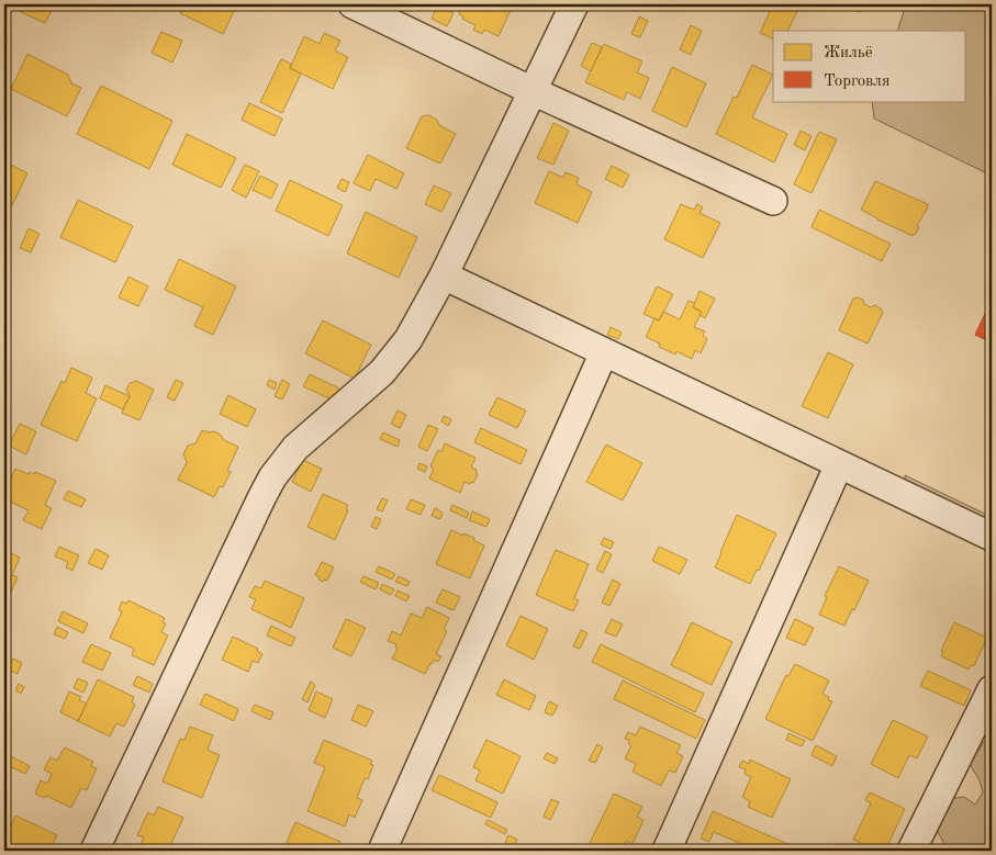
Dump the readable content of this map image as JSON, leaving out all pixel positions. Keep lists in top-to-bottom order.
{
  "legend": ["Жильё", "Торговля"]
}
